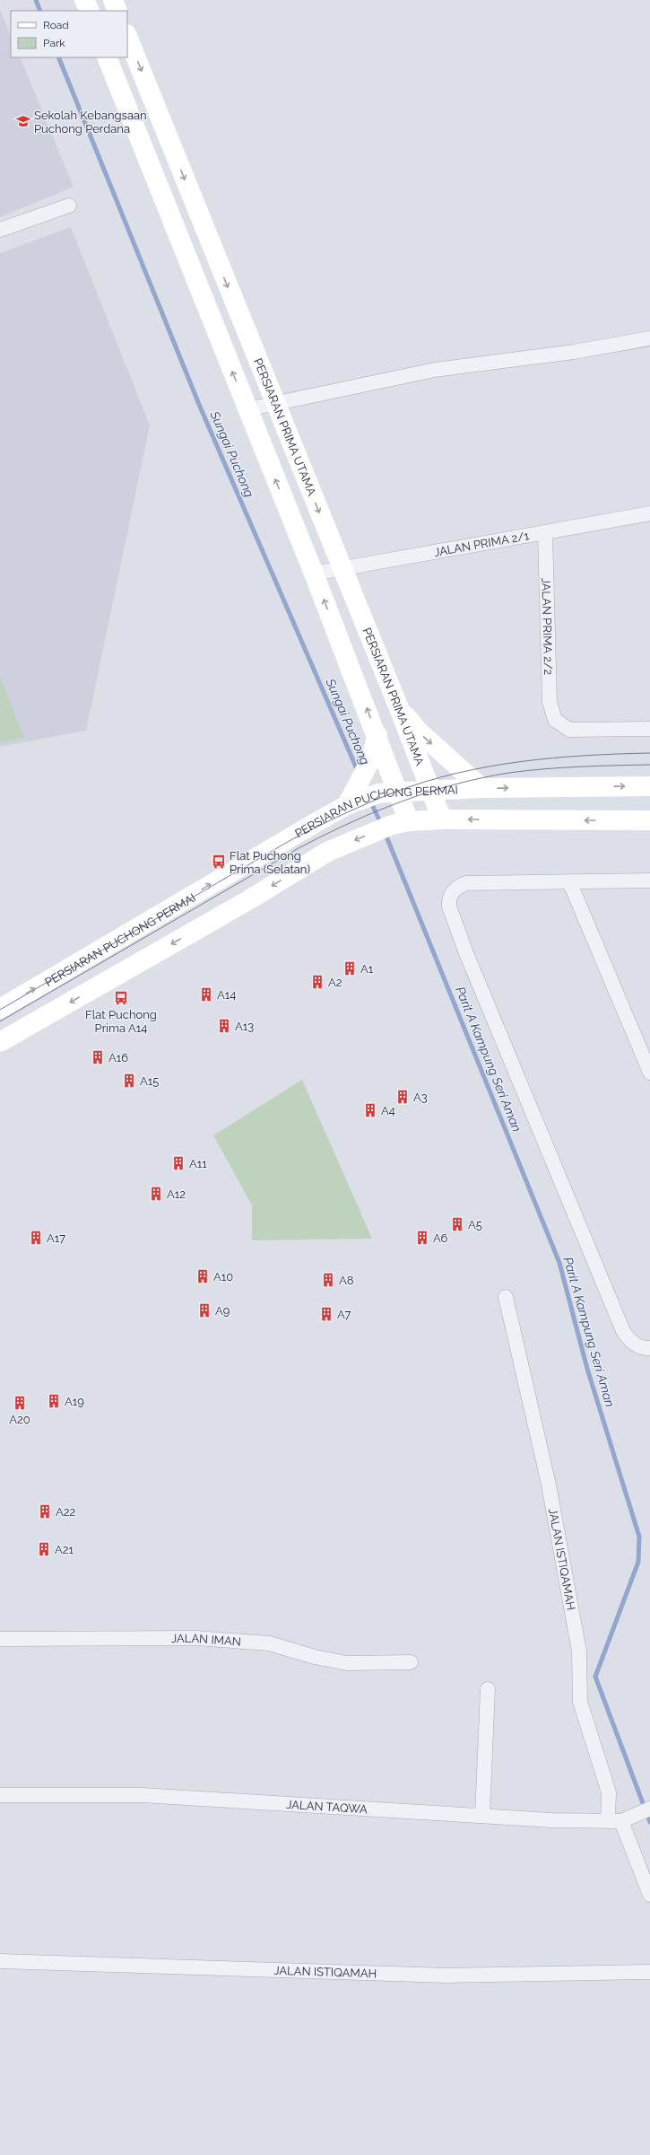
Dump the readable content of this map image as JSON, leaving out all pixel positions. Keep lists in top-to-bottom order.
{
  "streets": {
    "main road": ["PERSIARAN PRIMA UTAMA", "PERSIARAN PUCHONG PERMAI"],
    "street": [
      "JALAN PRIMA 2/1",
      "JALAN PRIMA 2/2",
      "JALAN ISTIQAMAH",
      "JALAN IMAN",
      "JALAN TAQWA"
    ]
  },
  "crossings": [
    ["PERSIARAN PRIMA UTAMA", "JALAN PRIMA 2/1"],
    ["PERSIARAN PRIMA UTAMA", "PERSIARAN PUCHONG PERMAI"],
    ["JALAN PRIMA 2/1", "JALAN PRIMA 2/2"],
    ["JALAN ISTIQAMAH", "JALAN TAQWA"]
  ],
  "water": ["Sungai Puchong", "Parit A Kampung Seri Aman"],
  "places": {
    "school or university": ["Sekolah Kebangsaan Puchong Perdana"],
    "bus stop": ["Flat Puchong Prima (Selatan)", "Flat Puchong Prima A14"],
    "building": [
      "A1",
      "A2",
      "A14",
      "A13",
      "A16",
      "A15",
      "A3",
      "A4",
      "A11",
      "A12",
      "A5",
      "A17",
      "A6",
      "A10",
      "A8",
      "A9",
      "A7",
      "A19",
      "A20",
      "A22",
      "A21"
    ]
  },
  "legend": ["Road", "Park"]
}
